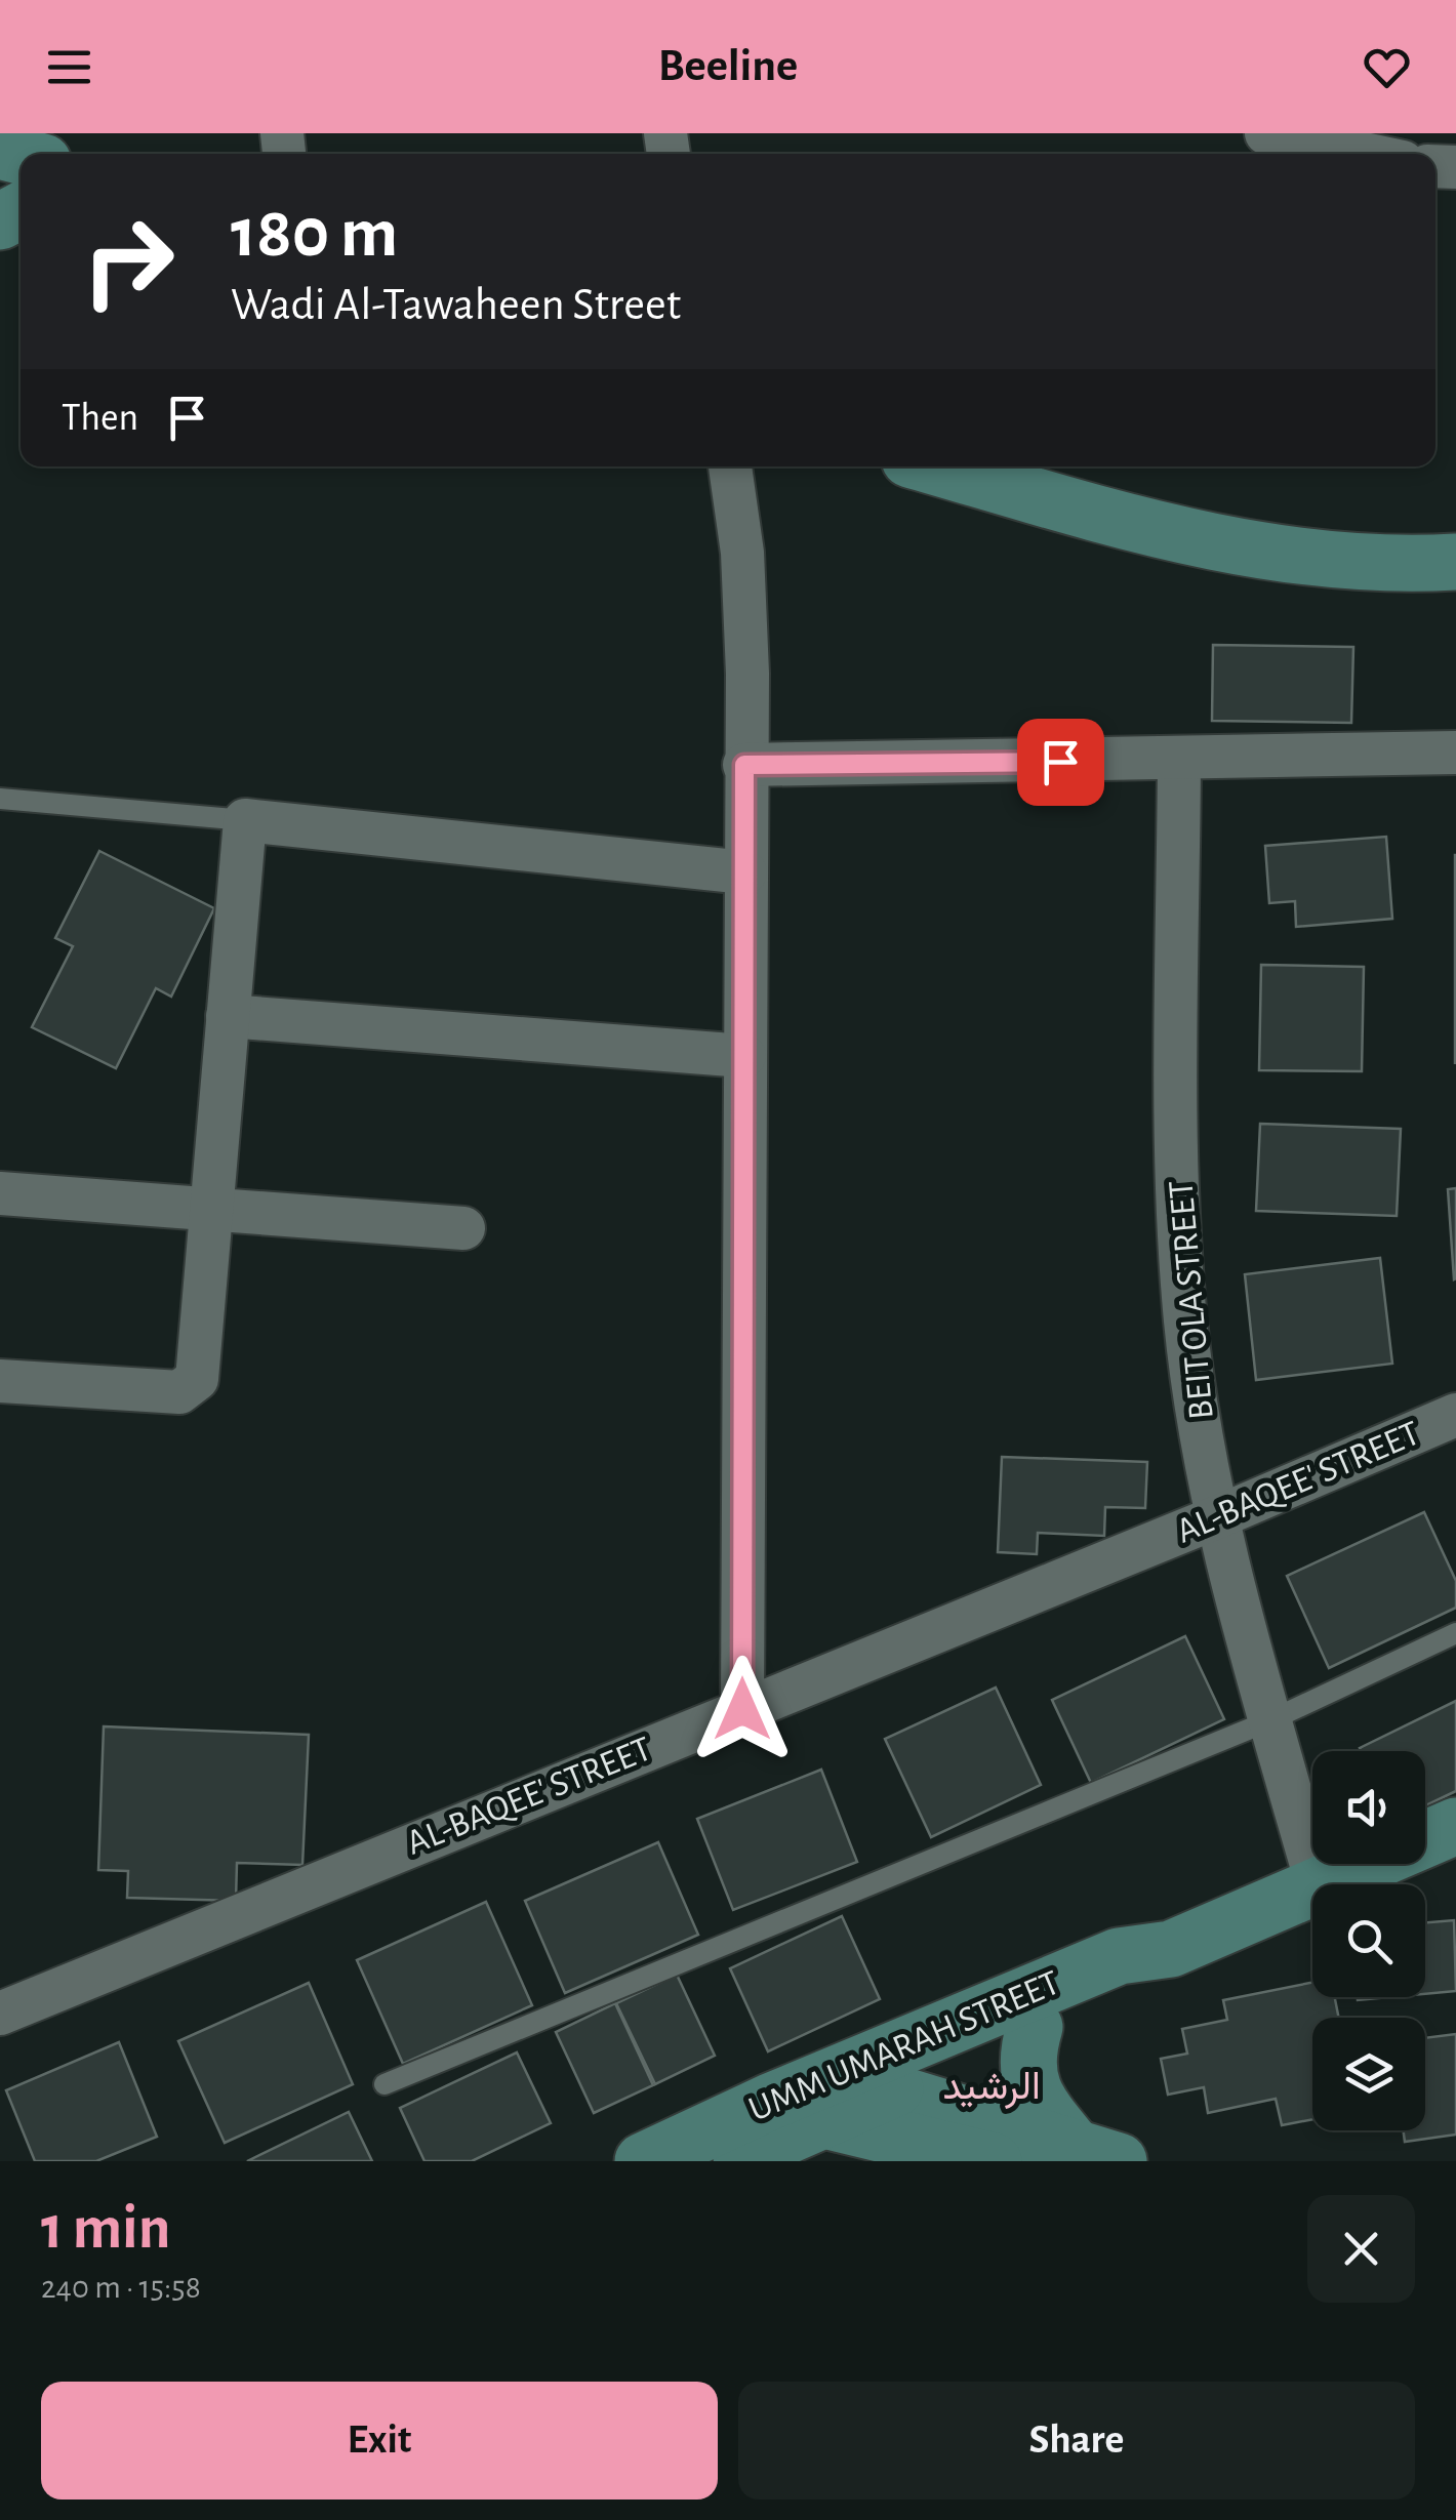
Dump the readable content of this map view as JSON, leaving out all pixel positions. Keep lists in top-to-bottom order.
{
  "streets": {
    "street": ["BEIT OLA STREET", "AL-BAQEE' STREET", "UMM UMARAH STREET"]
  },
  "crossings": [
    ["BEIT OLA STREET", "AL-BAQEE' STREET"]
  ],
  "districts": ["الرشيد"],
  "page": {
    "header": "Beeline",
    "turn": ["180 m", "Wadi Al-Tawaheen Street"],
    "then": "Then",
    "heading": ["1 min", "240 m · 15:58"],
    "buttons": ["Exit", "Share"]
  }
}
